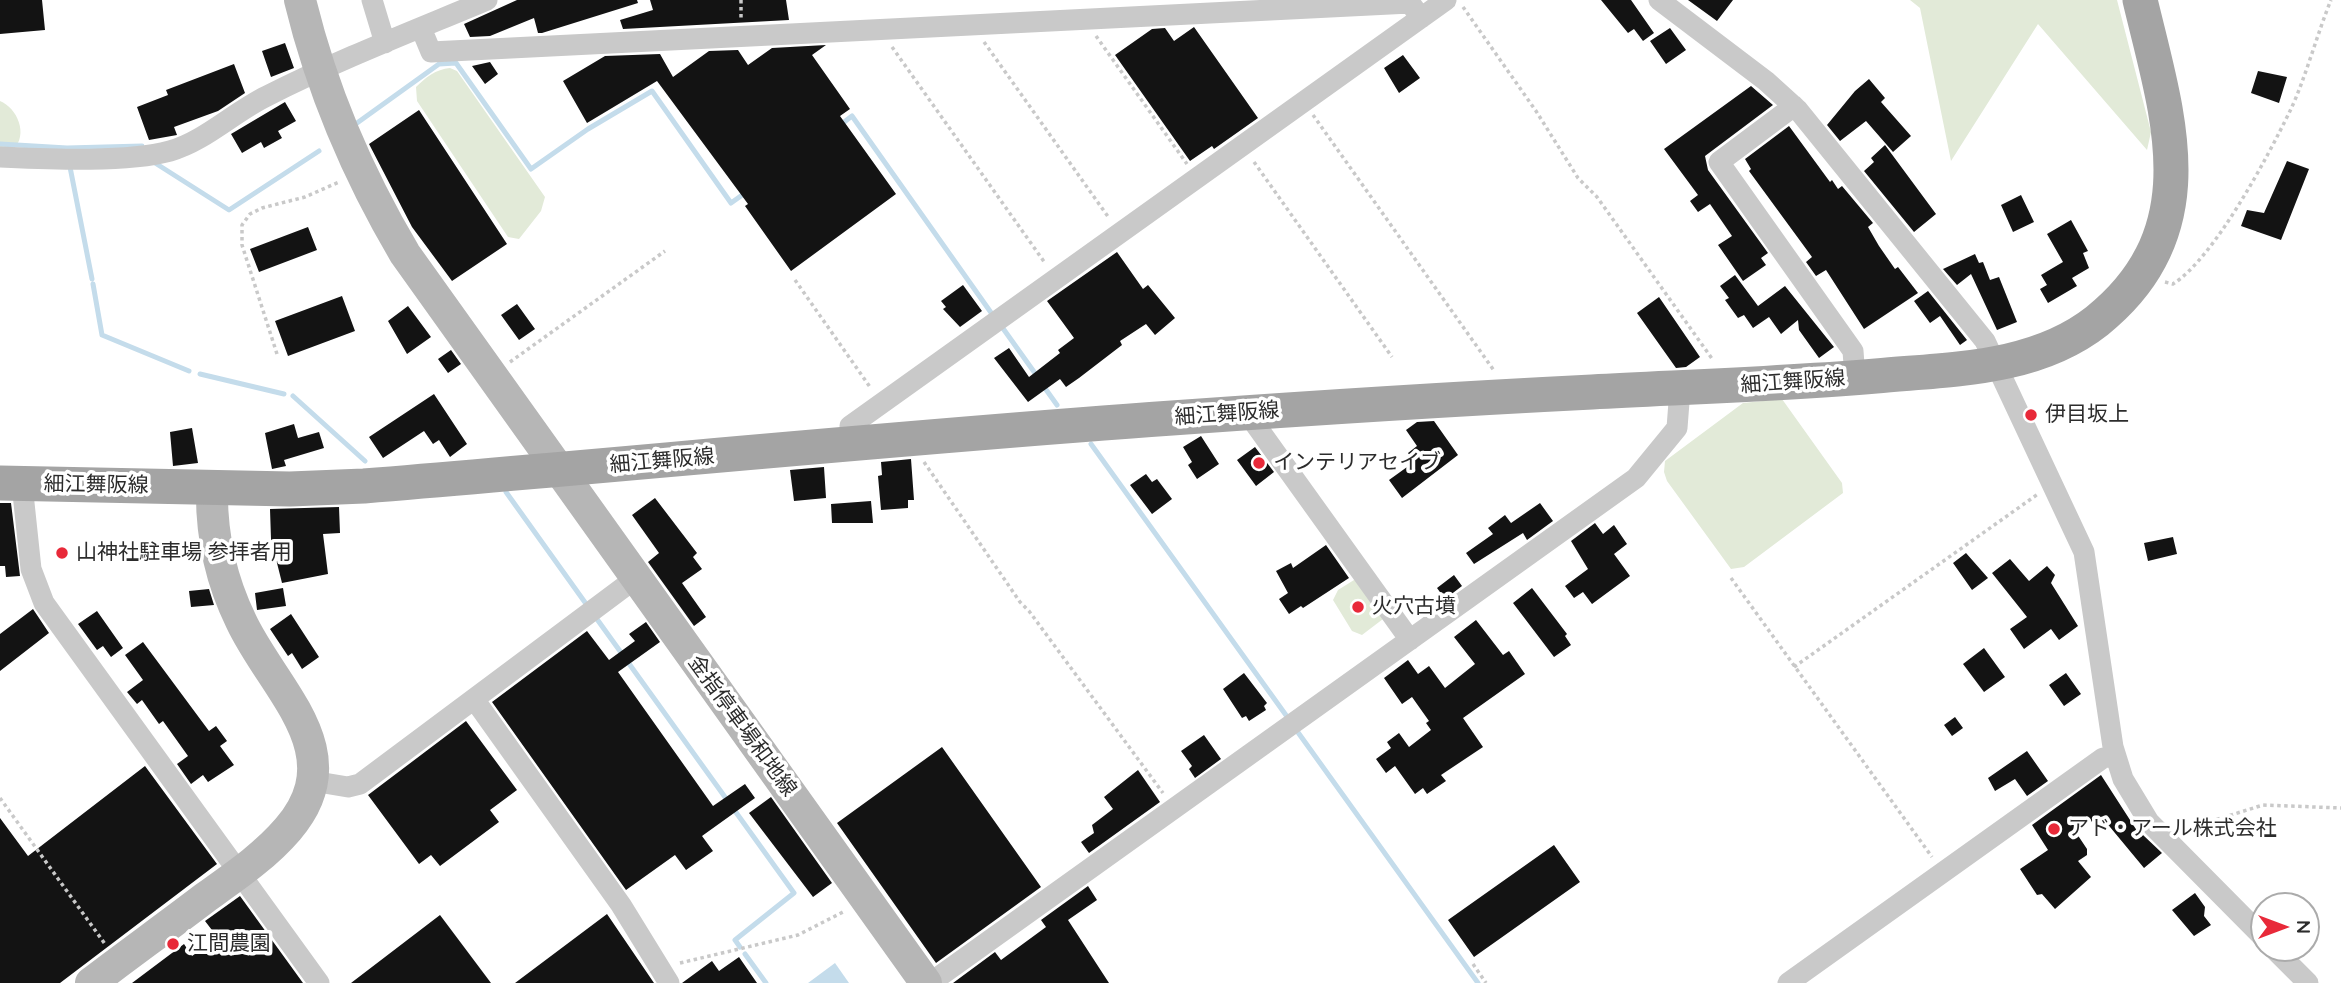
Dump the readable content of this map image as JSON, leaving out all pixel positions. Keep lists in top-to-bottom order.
{
  "streets": {
    "main road": ["細江舞阪線"],
    "street": ["金指停車場和地線"]
  },
  "crossings": [
    ["細江舞阪線", "金指停車場和地線"]
  ],
  "places": [
    "伊目坂上",
    "インテリアセイブ",
    "山神社駐車場 参拝者用",
    "火穴古墳",
    "アド・アール株式会社",
    "江間農園"
  ],
  "north": "right"
}
